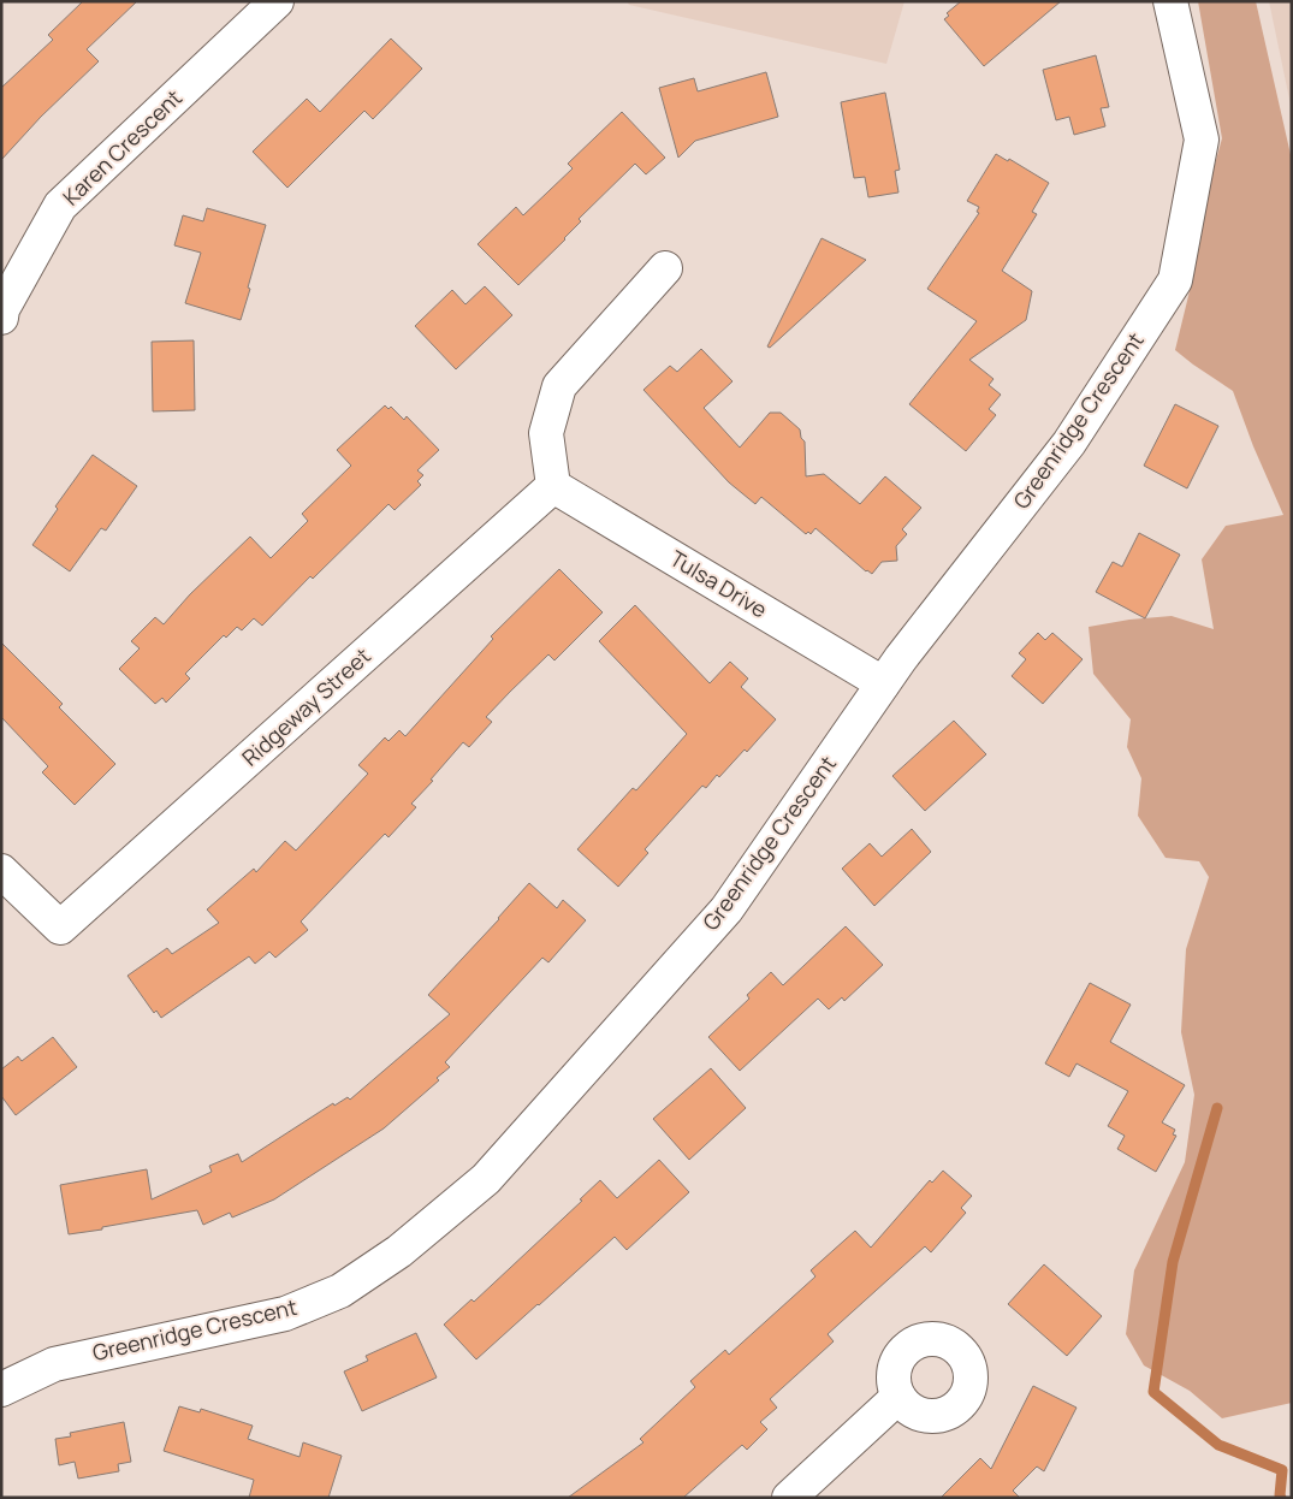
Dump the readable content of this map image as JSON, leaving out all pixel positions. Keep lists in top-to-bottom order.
{
  "streets": {
    "street": [
      "Karen Crescent",
      "Greenridge Crescent",
      "Tulsa Drive",
      "Ridgeway Street"
    ]
  },
  "crossings": [
    ["Greenridge Crescent", "Tulsa Drive"],
    ["Tulsa Drive", "Ridgeway Street"]
  ]
}
